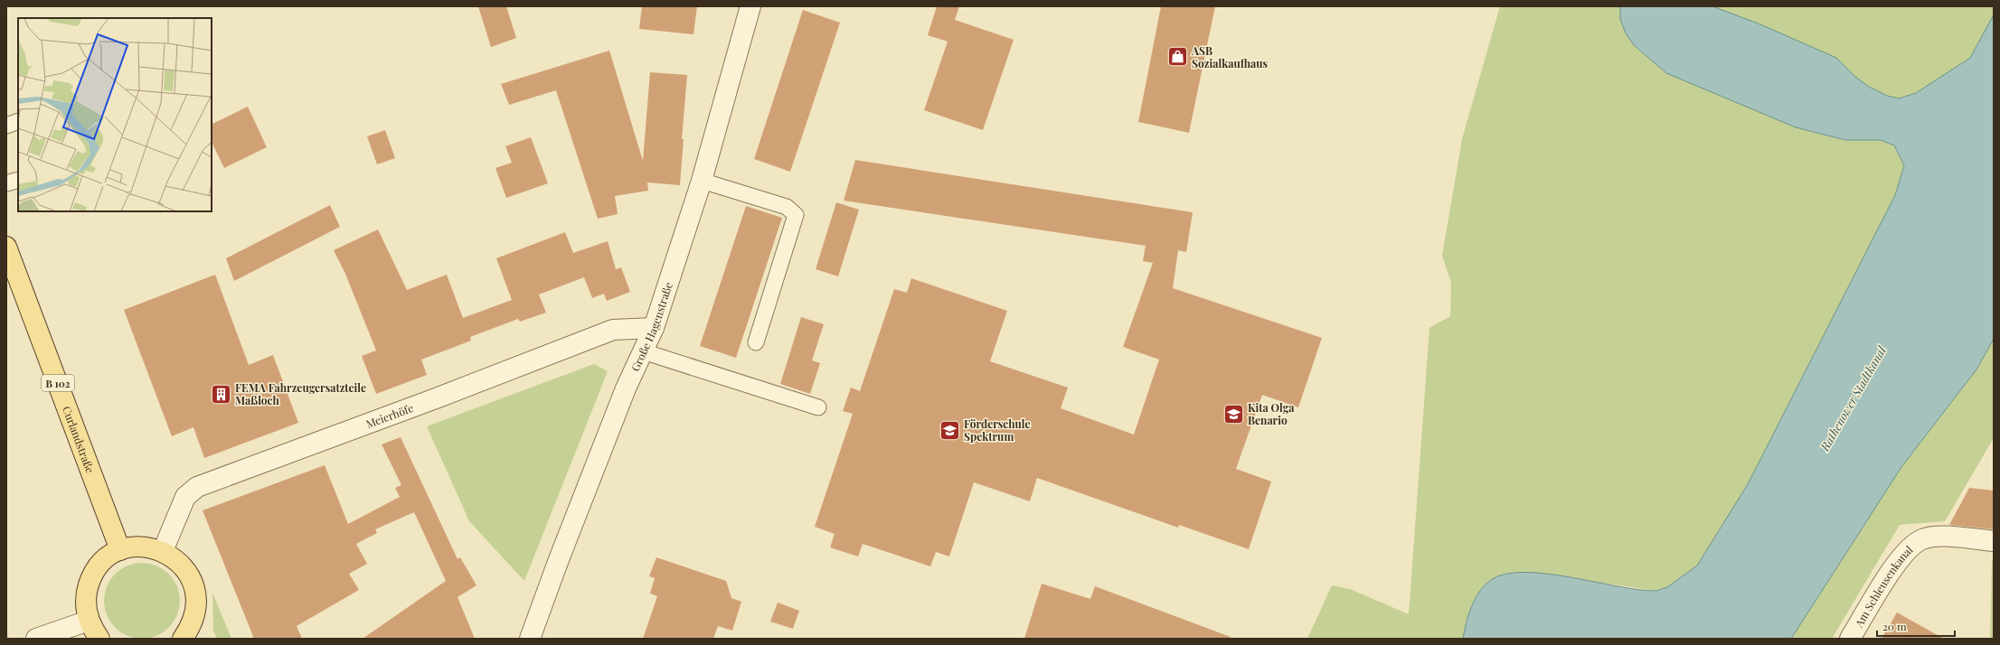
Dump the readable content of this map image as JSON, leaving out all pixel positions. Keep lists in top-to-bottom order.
{
  "streets": {
    "main road": ["B 102", "Curlandstraße"],
    "street": ["Große Hagenstraße", "Meierhöfe", "Am Schleusenkanal"]
  },
  "crossings": [
    ["Große Hagenstraße", "Meierhöfe"]
  ],
  "water": ["Rathenower Stadtkanal"],
  "places": {
    "shop": ["ASB Sozialkaufhaus"],
    "building": ["FEMA Fahrzeugersatzteile Maßloch"],
    "school or university": ["Kita Olga Benario", "Förderschule Spektrum"]
  },
  "scale_bar": "20 m"
}
